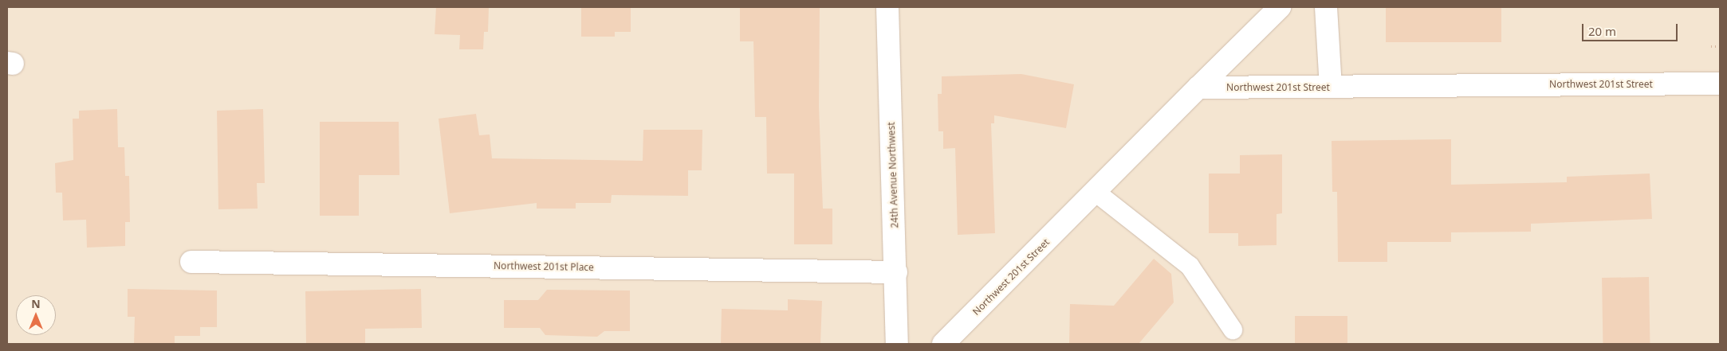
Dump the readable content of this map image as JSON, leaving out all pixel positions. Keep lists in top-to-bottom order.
{
  "streets": {
    "street": ["Northwest 201st Street", "24th Avenue Northwest", "Northwest 201st Place"]
  },
  "crossings": [
    ["24th Avenue Northwest", "Northwest 201st Place"]
  ],
  "scale_bar": "20 m",
  "north": "top"
}
